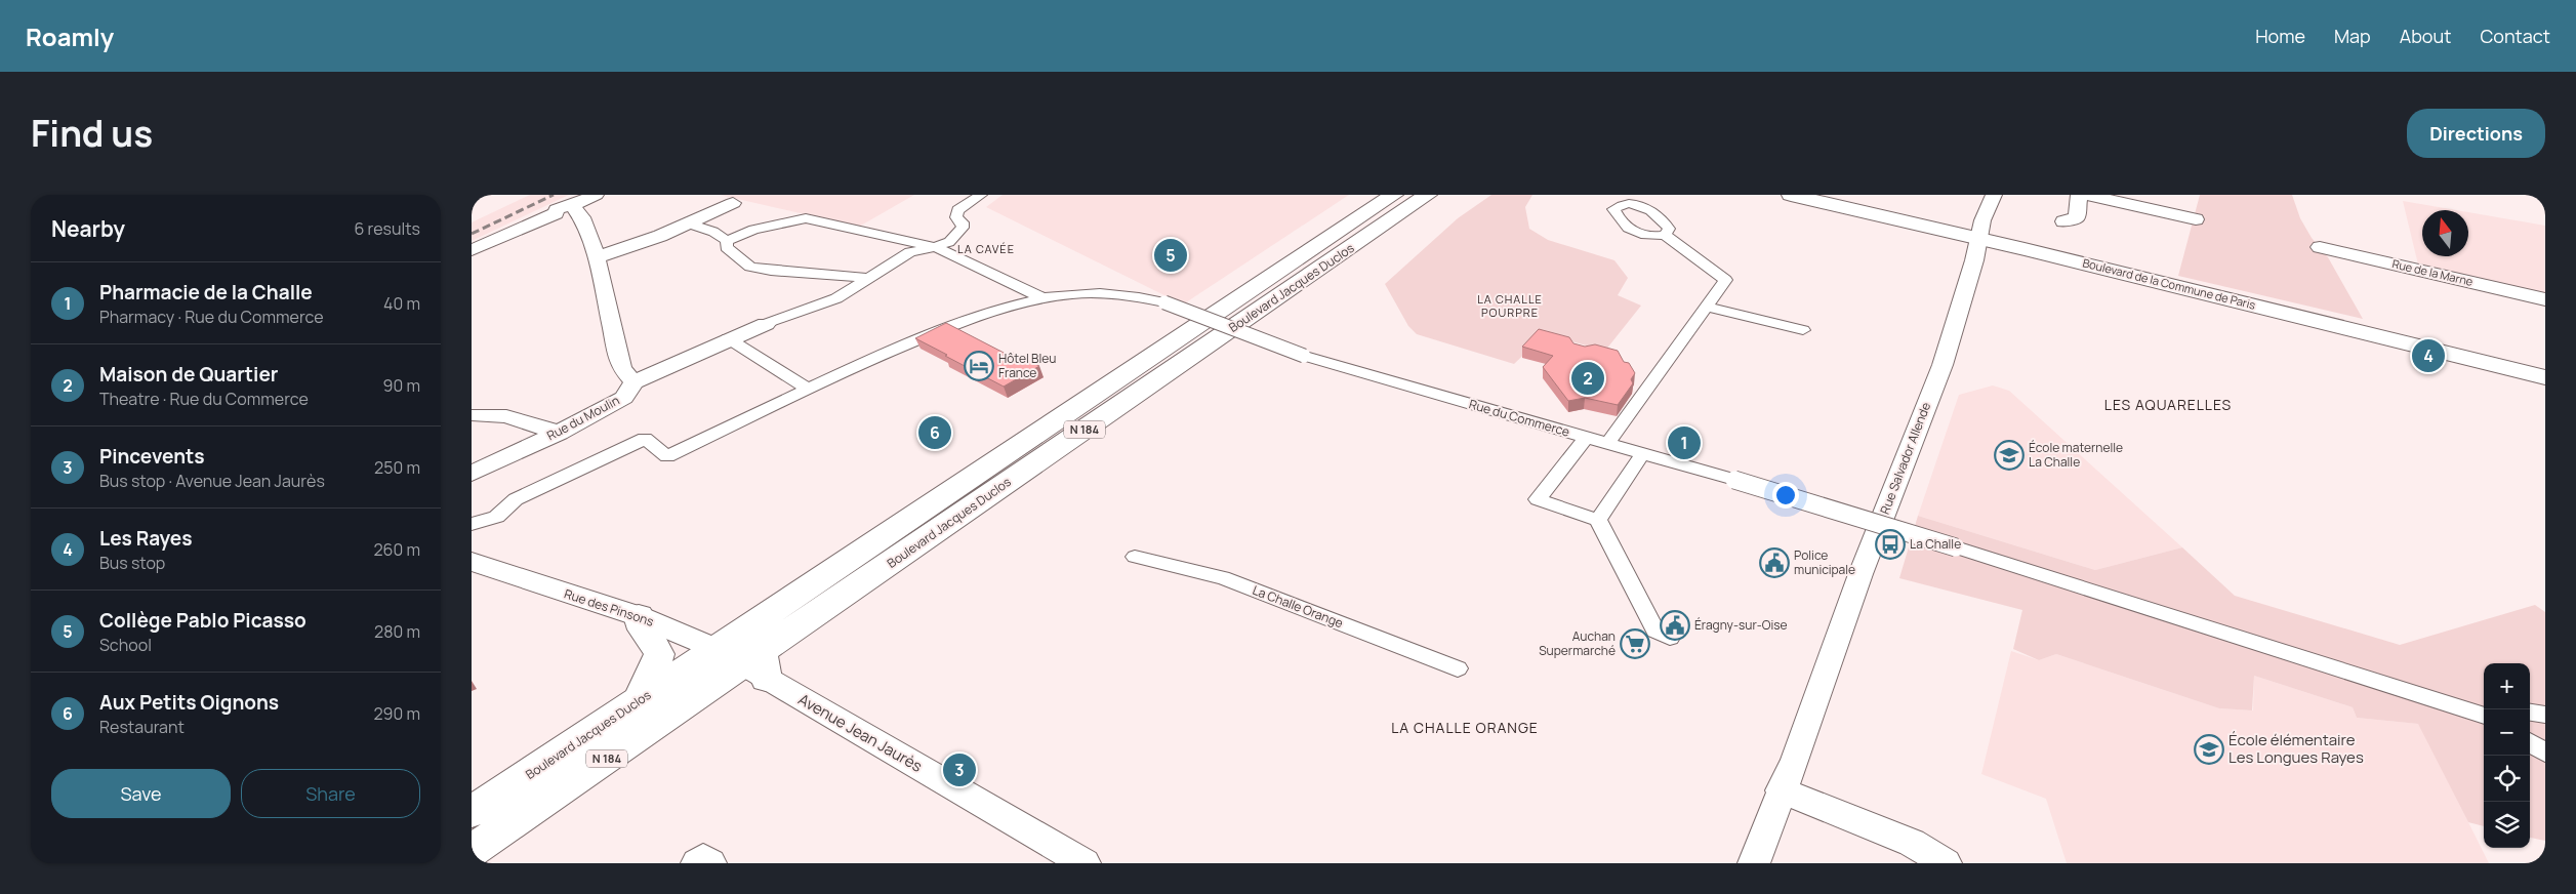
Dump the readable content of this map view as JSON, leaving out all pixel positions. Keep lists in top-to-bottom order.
{
  "streets": {
    "main road": ["Boulevard de la Commune de Paris", "Boulevard Jacques Duclos", "N 184"],
    "street": [
      "Rue de la Marne",
      "Rue du Moulin",
      "Rue du Commerce",
      "Rue Salvador Allende",
      "La Challe Orange",
      "Rue des Pinsons",
      "Avenue Jean Jaurès"
    ]
  },
  "crossings": [
    ["Boulevard de la Commune de Paris", "Rue Salvador Allende"],
    ["Boulevard Jacques Duclos", "N 184"],
    ["Boulevard Jacques Duclos", "Rue des Pinsons"],
    ["Boulevard Jacques Duclos", "Avenue Jean Jaurès"],
    ["N 184", "Rue des Pinsons"],
    ["N 184", "Avenue Jean Jaurès"],
    ["Rue des Pinsons", "Avenue Jean Jaurès"]
  ],
  "districts": [
    "LA CAVÉE",
    "LA CHALLE POURPRE",
    "LES AQUARELLES",
    "LA CHALLE ORANGE"
  ],
  "places": {
    "hotel": ["Hôtel Bleu France"],
    "school or university": ["École maternelle La Challe", "École élémentaire Les Longues Rayes"],
    "bus stop": ["La Challe"],
    "public building": ["Police municipale", "Éragny-sur-Oise"],
    "supermarket": ["Auchan Supermarché"]
  },
  "north": "top",
  "page": {
    "header": "Roamly",
    "nav": [
      "Home",
      "Map",
      "About",
      "Contact"
    ],
    "title": "Find us",
    "buttons": [
      "Directions",
      ["Save", "Share"]
    ],
    "heading": ["Nearby", "6 results"],
    "pins": [
      "5",
      "4",
      "2",
      "6",
      "1",
      "3"
    ],
    "list": [
      {
        "mark": "1",
        "name": "Pharmacie de la Challe",
        "note": "Pharmacy · Rue du Commerce",
        "value": "40 m"
      },
      {
        "mark": "2",
        "name": "Maison de Quartier",
        "note": "Theatre · Rue du Commerce",
        "value": "90 m"
      },
      {
        "mark": "3",
        "name": "Pincevents",
        "note": "Bus stop · Avenue Jean Jaurès",
        "value": "250 m"
      },
      {
        "mark": "4",
        "name": "Les Rayes",
        "note": "Bus stop",
        "value": "260 m"
      },
      {
        "mark": "5",
        "name": "Collège Pablo Picasso",
        "note": "School",
        "value": "280 m"
      },
      {
        "mark": "6",
        "name": "Aux Petits Oignons",
        "note": "Restaurant",
        "value": "290 m"
      }
    ],
    "map_buttons": ["+", "−"]
  }
}
